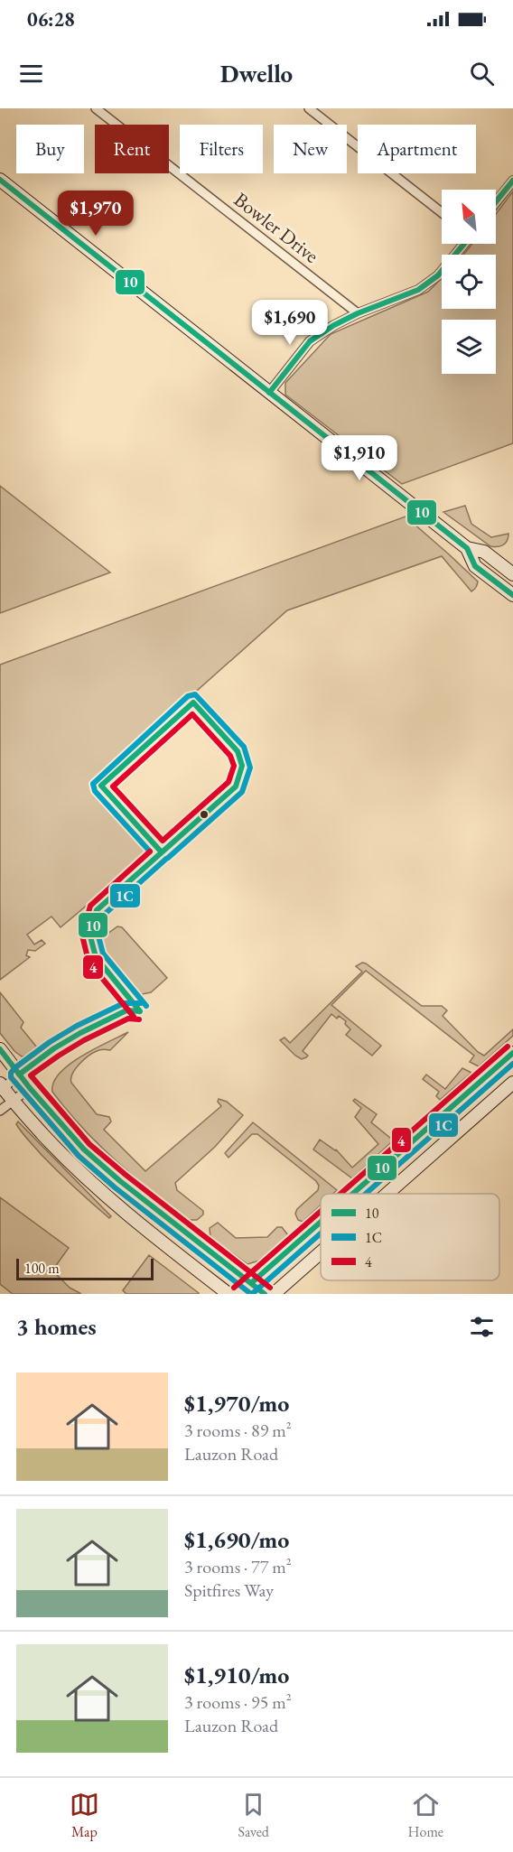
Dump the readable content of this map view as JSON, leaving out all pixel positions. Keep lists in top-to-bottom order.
{
  "streets": {
    "street": ["Bowler Drive"]
  },
  "lines": ["transit line 10", "transit line 1C", "transit line 4"],
  "legend": ["10", "1C", "4"],
  "scale_bar": "100 m",
  "north": "top left",
  "page": {
    "status": "06:28",
    "header": "Dwello",
    "chip": [
      "Buy",
      "Rent",
      "Filters",
      "New",
      "Apartment"
    ],
    "price": ["$1,970", "$1,690", "$1,910"],
    "scale": "100 m",
    "heading": "3 homes",
    "list": [
      {
        "name": "$1,970/mo",
        "note": "3 rooms · 89 m² · Lauzon Road"
      },
      {
        "name": "$1,690/mo",
        "note": "3 rooms · 77 m² · Spitfires Way"
      },
      {
        "name": "$1,910/mo",
        "note": "3 rooms · 95 m² · Lauzon Road"
      }
    ],
    "tabs": ["Map", "Saved", "Home"]
  }
}
